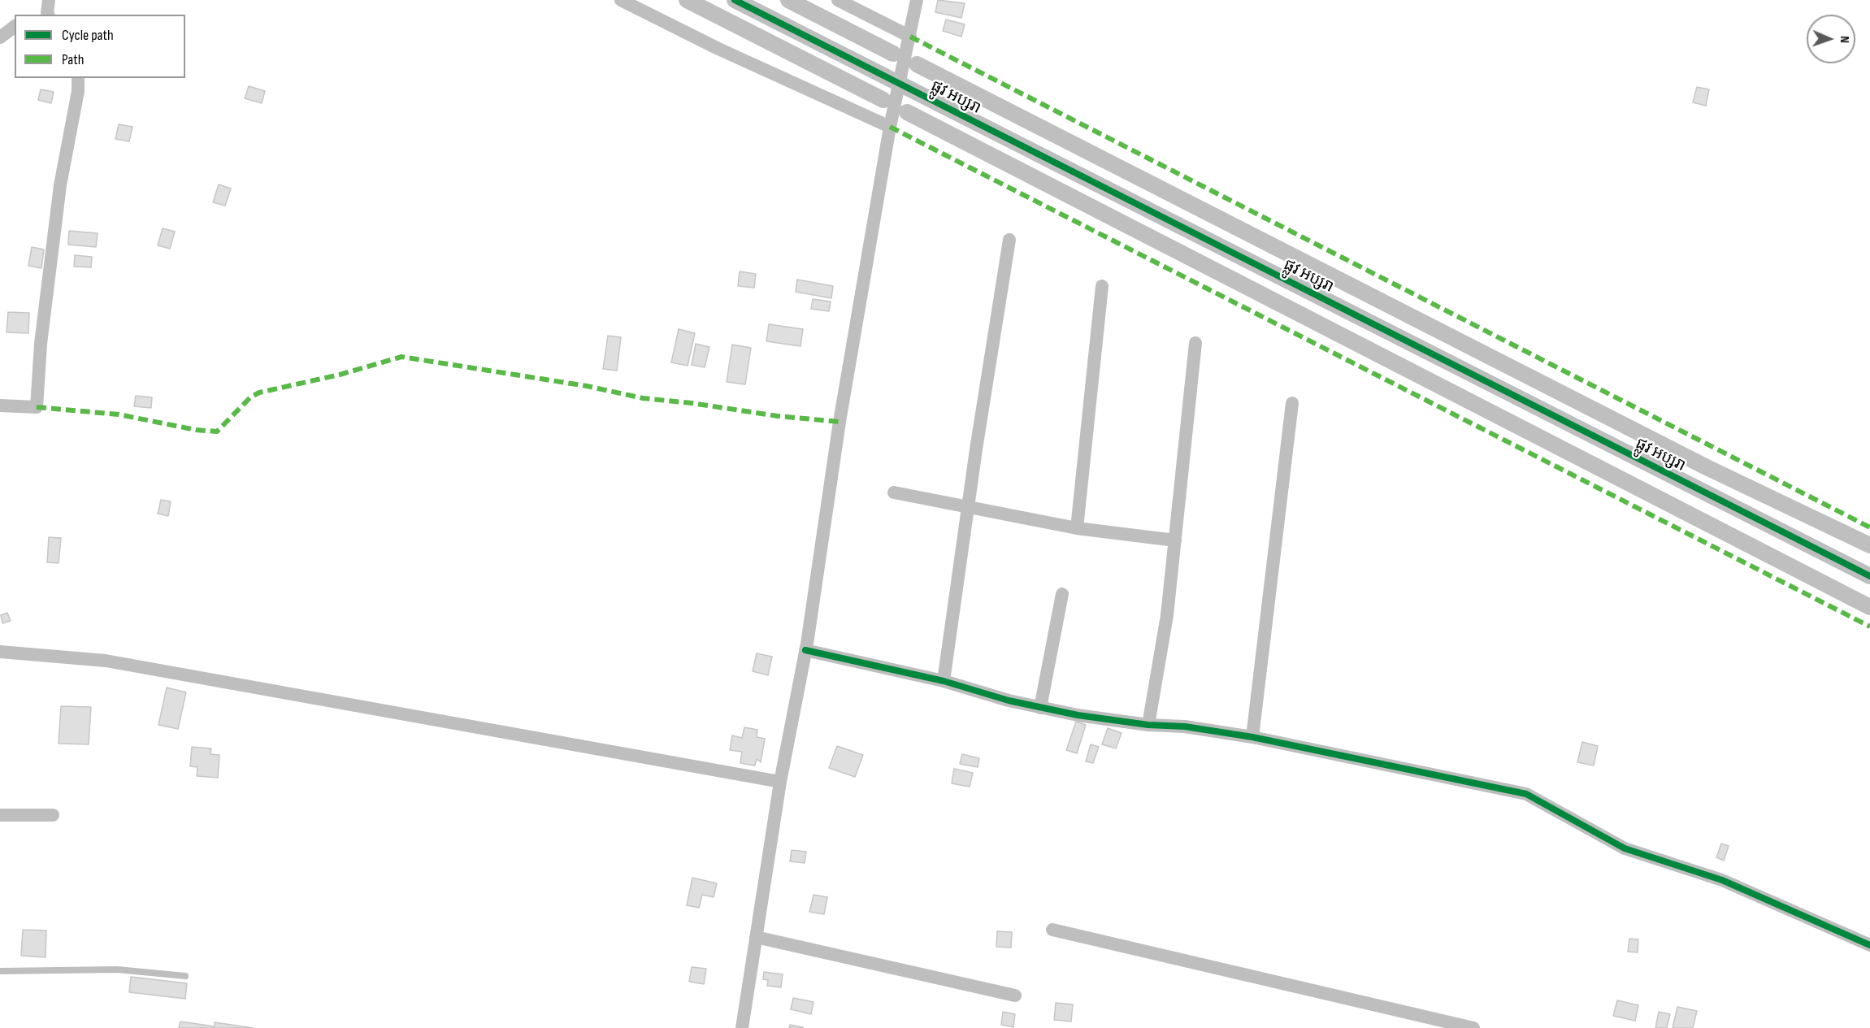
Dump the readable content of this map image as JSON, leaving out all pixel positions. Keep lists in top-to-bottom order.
{
  "streets": {
    "street": ["ផ្លូវ អប្សរា"]
  },
  "legend": ["Cycle path", "Path"],
  "north": "right"
}
